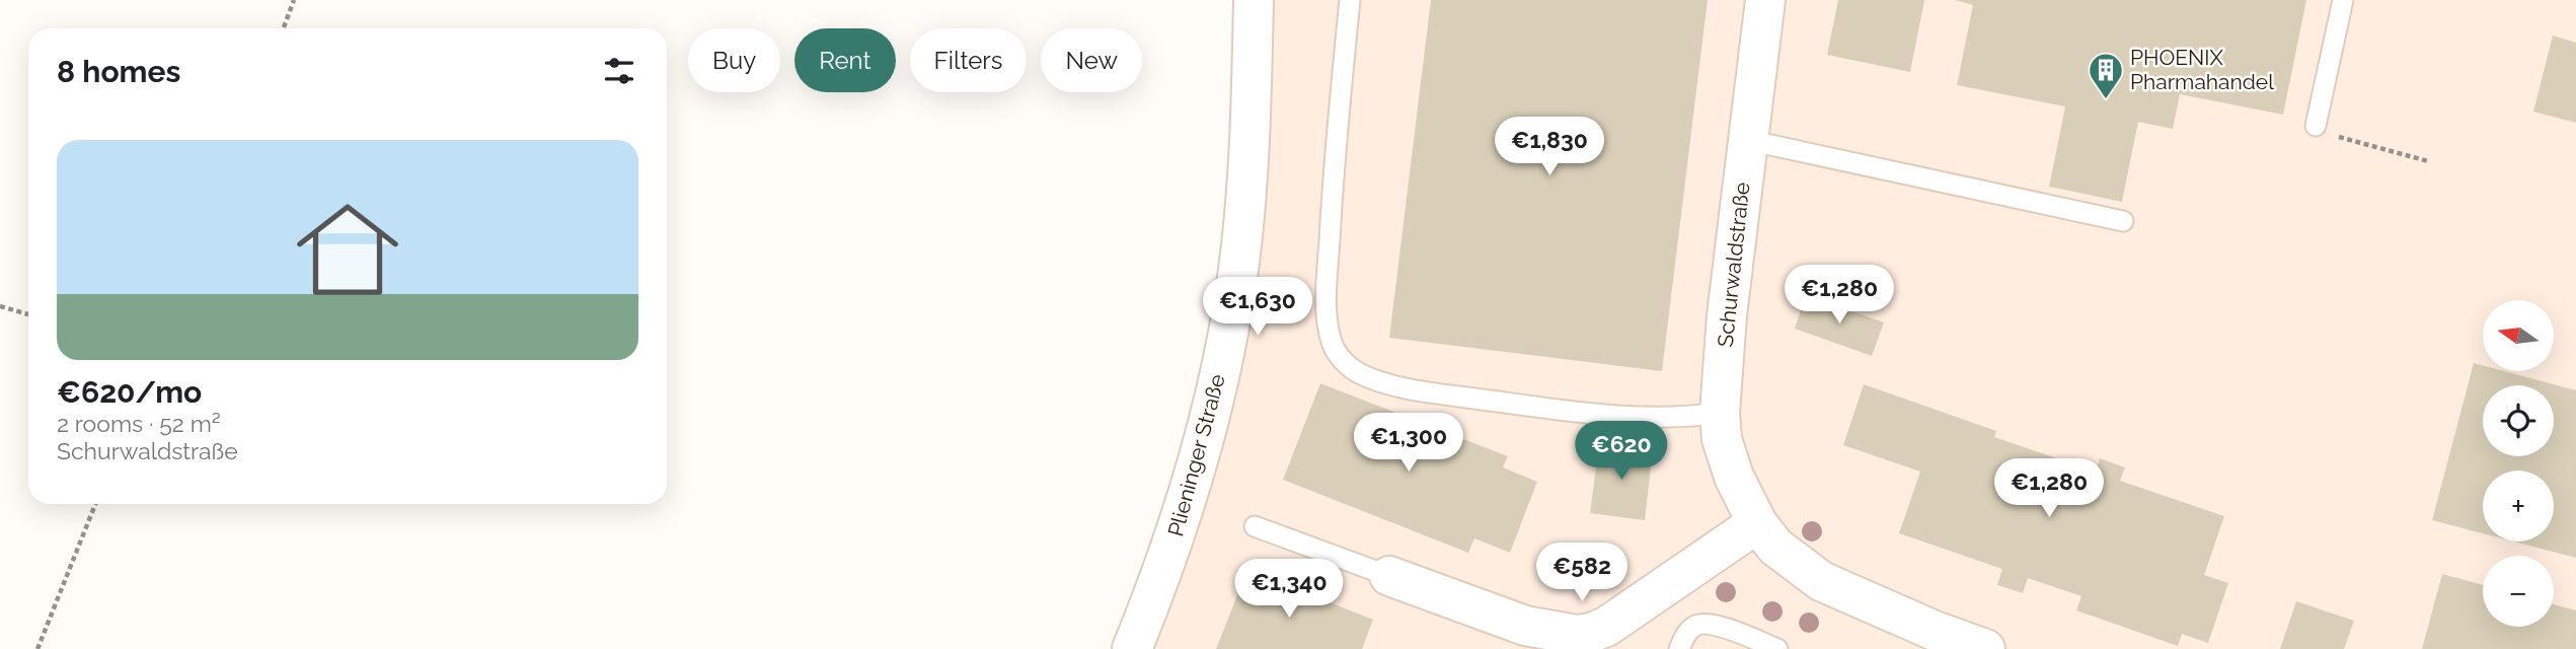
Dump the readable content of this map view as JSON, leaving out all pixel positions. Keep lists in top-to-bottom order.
{
  "streets": {
    "street": ["Schurwaldstraße", "Plieninger Straße"]
  },
  "places": {
    "building": ["PHOENIX Pharmahandel"]
  },
  "north": "left",
  "page": {
    "chip": [
      "Buy",
      "Rent",
      "Filters",
      "New"
    ],
    "heading": "8 homes",
    "list": [
      {
        "name": "€620/mo",
        "note": "2 rooms · 52 m² · Schurwaldstraße"
      }
    ],
    "price": [
      "€1,830",
      "€1,280",
      "€1,630",
      "€1,300",
      "€620",
      "€1,280",
      "€582",
      "€1,340"
    ],
    "map_buttons": ["+", "−"]
  }
}
